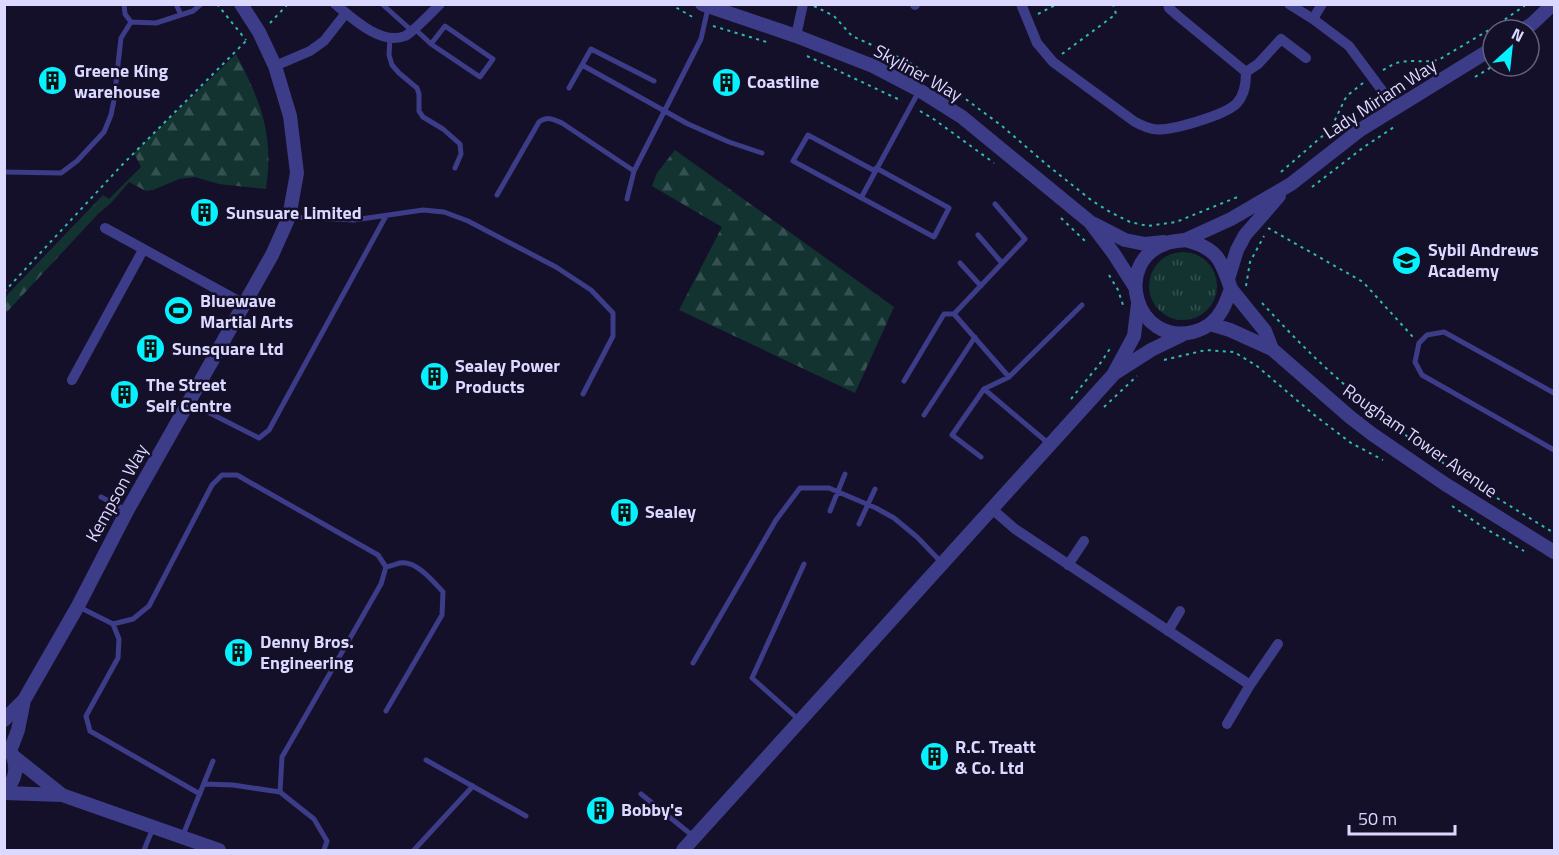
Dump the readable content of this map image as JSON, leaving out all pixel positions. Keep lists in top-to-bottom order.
{
  "streets": {
    "street": [
      "Skyliner Way",
      "Lady Miriam Way",
      "Rougham Tower Avenue",
      "Kempson Way"
    ]
  },
  "crossings": [
    ["Skyliner Way", "Lady Miriam Way"],
    ["Skyliner Way", "Rougham Tower Avenue"],
    ["Lady Miriam Way", "Rougham Tower Avenue"]
  ],
  "places": {
    "building": [
      "Greene King warehouse",
      "Coastline",
      "Sunsuare Limited",
      "Sunsquare Ltd",
      "Sealey Power Products",
      "The Street Self Centre",
      "Sealey",
      "Denny Bros. Engineering",
      "R.C. Treatt & Co. Ltd",
      "Bobby's"
    ],
    "school or university": ["Sybil Andrews Academy"],
    "sports": ["Bluewave Martial Arts"]
  },
  "scale_bar": "50 m",
  "north": "top right"
}
